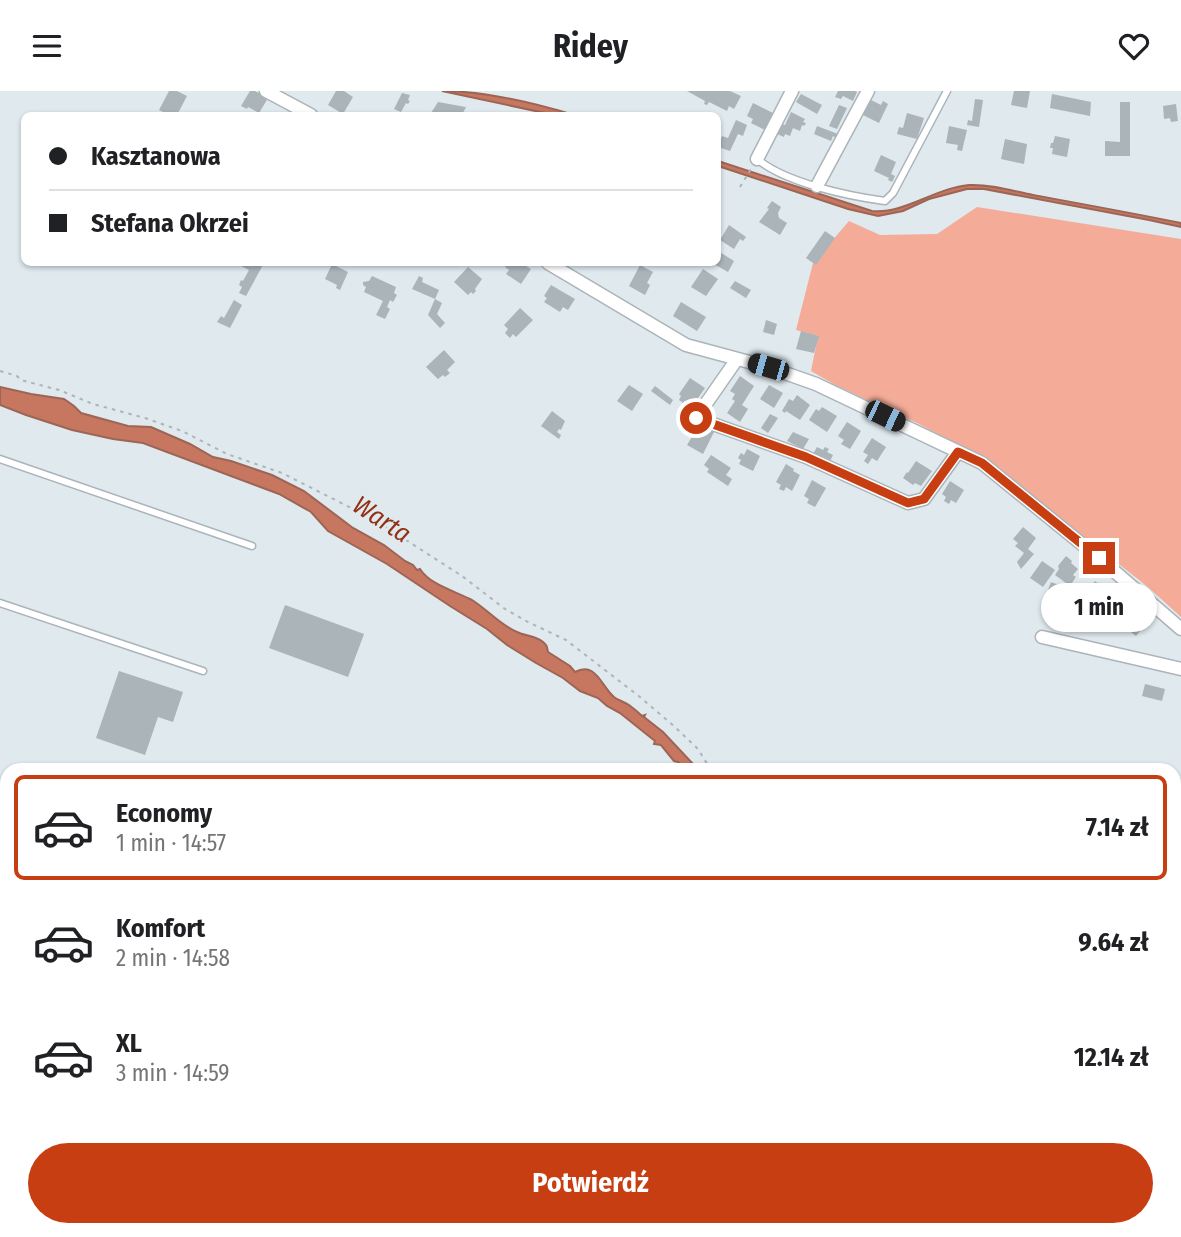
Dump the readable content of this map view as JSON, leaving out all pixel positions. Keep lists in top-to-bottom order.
{
  "water": ["Warta"],
  "page": {
    "header": "Ridey",
    "banner": ["Kasztanowa", "Stefana Okrzei"],
    "bubble": "1 min",
    "list": [
      {
        "name": "Economy",
        "note": "1 min · 14:57",
        "value": "7.14 zł"
      },
      {
        "name": "Komfort",
        "note": "2 min · 14:58",
        "value": "9.64 zł"
      },
      {
        "name": "XL",
        "note": "3 min · 14:59",
        "value": "12.14 zł"
      }
    ],
    "buttons": "Potwierdź"
  }
}
